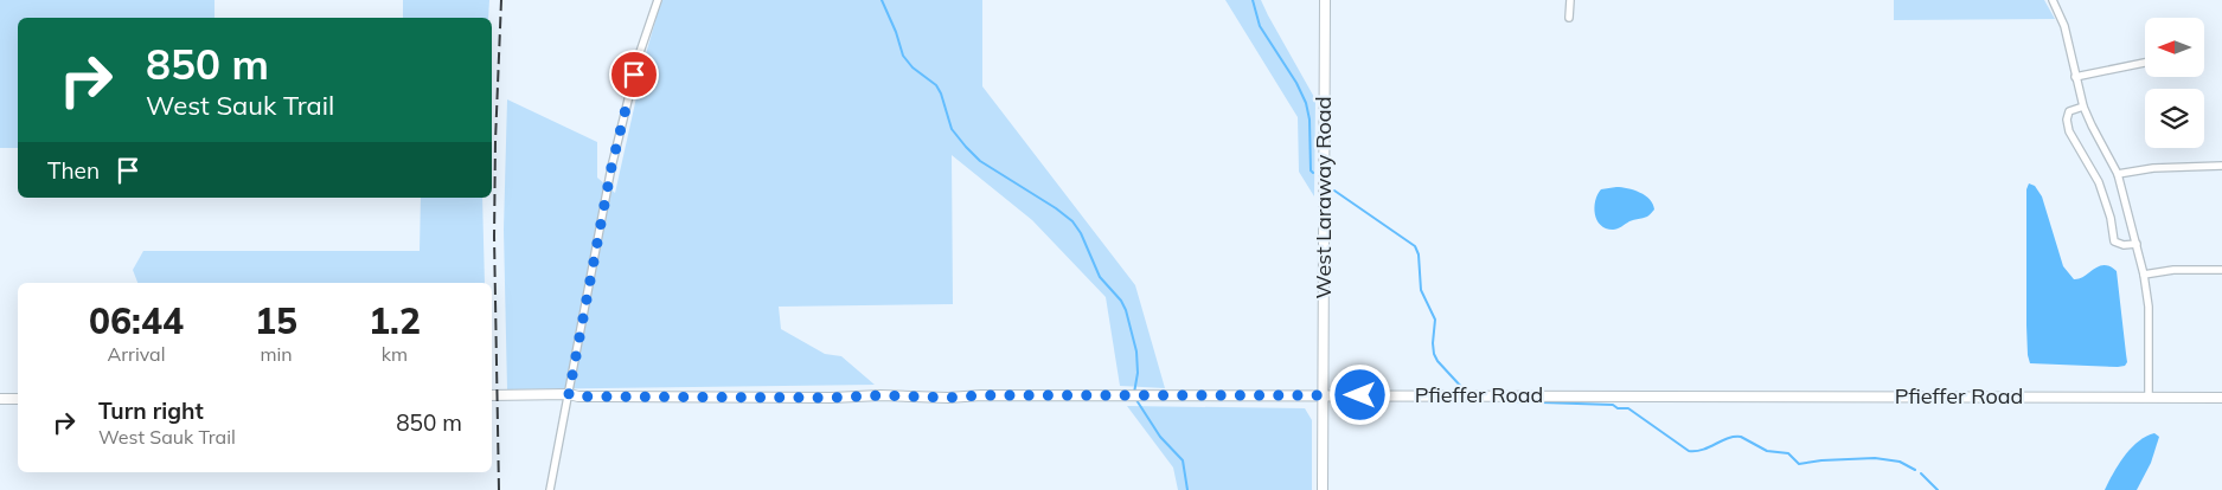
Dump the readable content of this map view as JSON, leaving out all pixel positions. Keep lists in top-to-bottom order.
{
  "streets": {
    "street": ["West Laraway Road", "Pfieffer Road"]
  },
  "crossings": [
    ["West Laraway Road", "Pfieffer Road"]
  ],
  "north": "left",
  "page": {
    "turn": ["850 m", "West Sauk Trail"],
    "then": "Then",
    "eta": [
      "06:44",
      "Arrival",
      "15",
      "min",
      "1.2",
      "km"
    ],
    "list": [
      {
        "name": "Turn right",
        "note": "West Sauk Trail",
        "value": "850 m"
      }
    ]
  }
}
